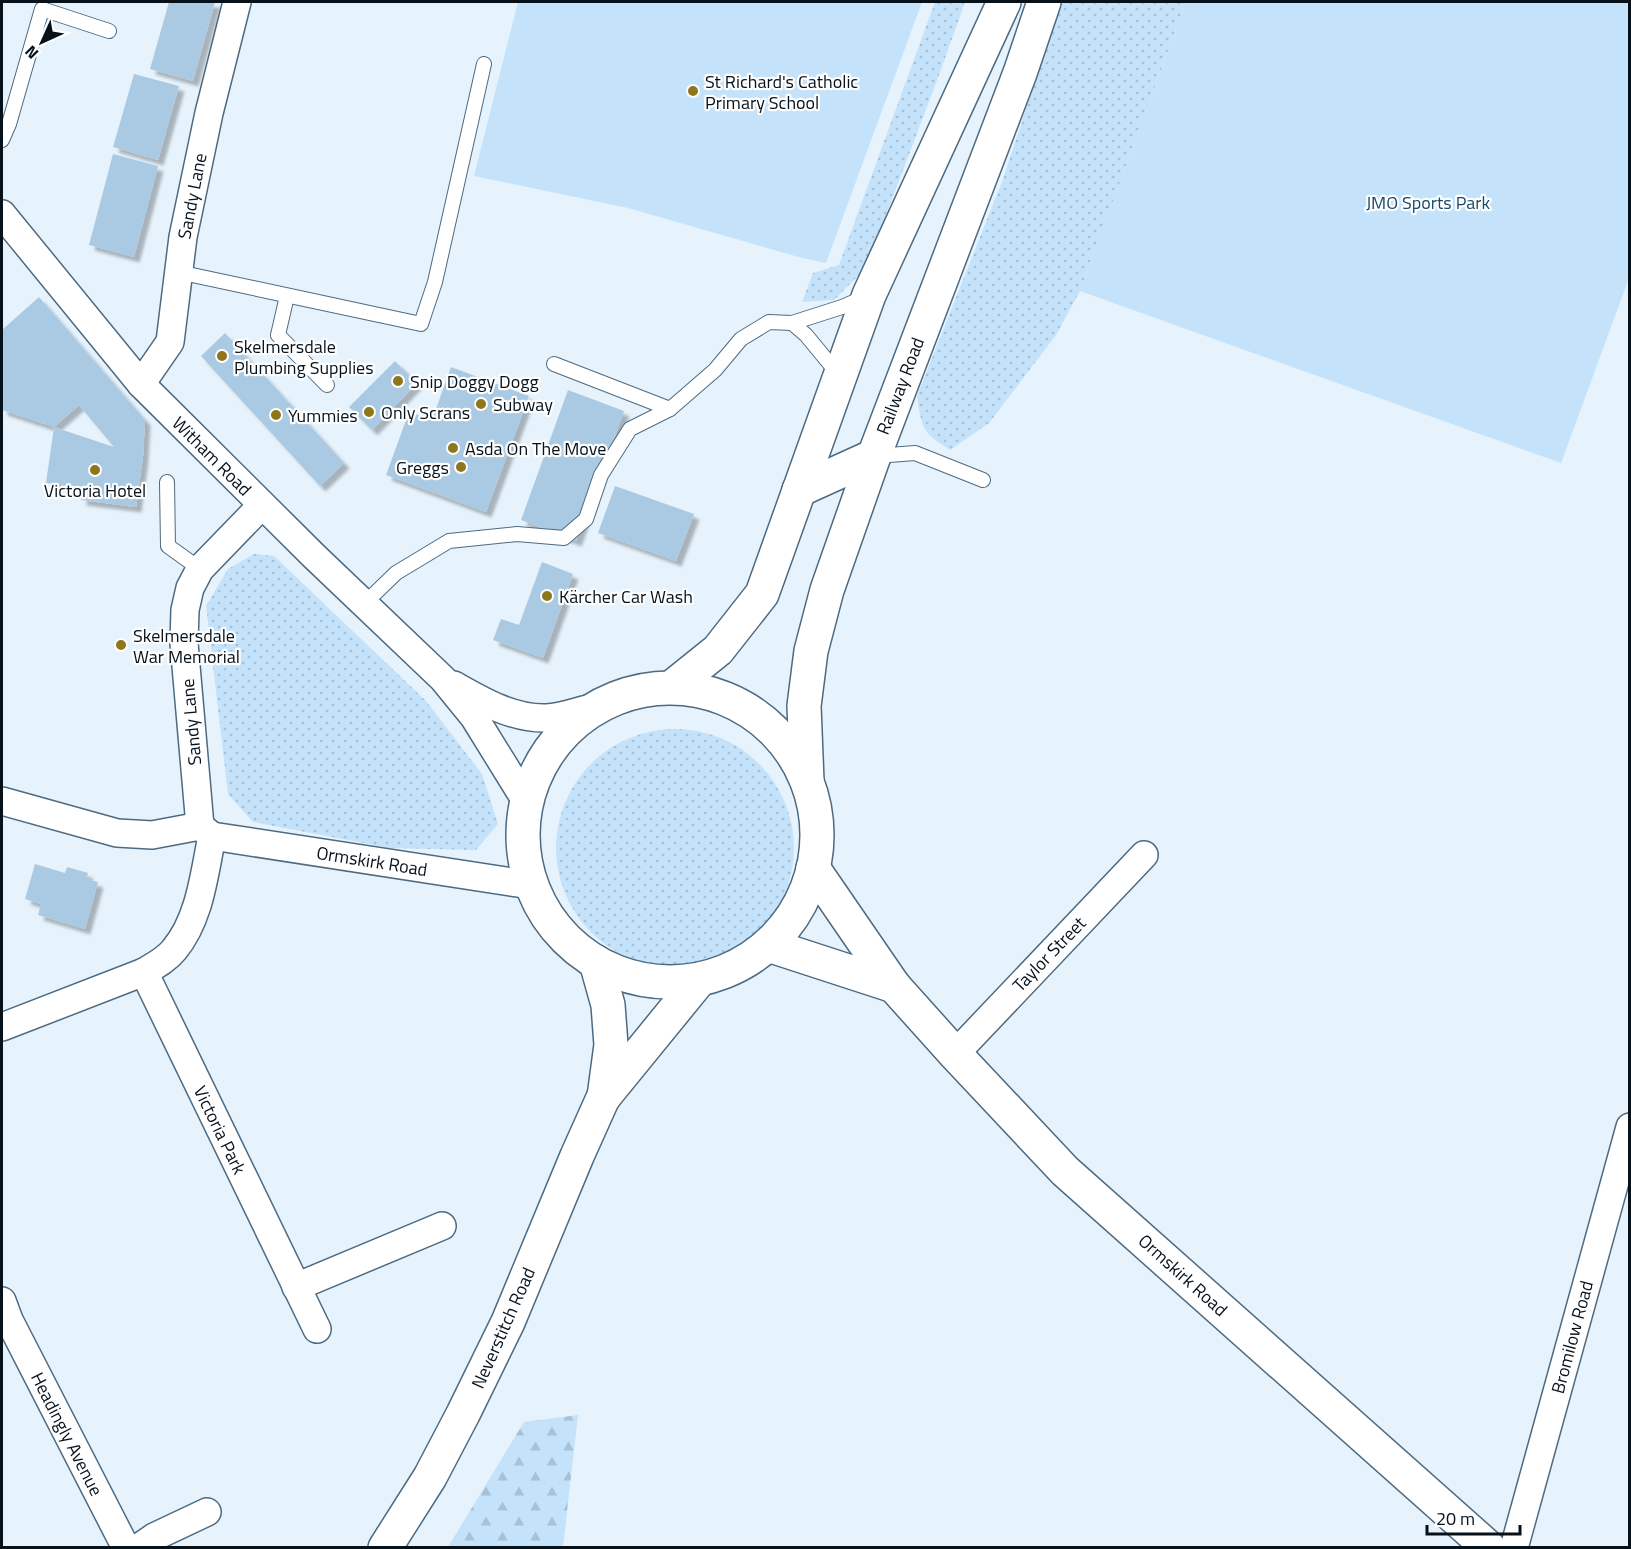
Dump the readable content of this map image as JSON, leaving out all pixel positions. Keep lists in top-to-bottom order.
{
  "streets": {
    "main road": ["Railway Road", "Ormskirk Road", "Neverstitch Road"],
    "street": [
      "Sandy Lane",
      "Witham Road",
      "Taylor Street",
      "Victoria Park",
      "Bromilow Road",
      "Headingly Avenue"
    ]
  },
  "crossings": [
    ["Sandy Lane", "Witham Road"],
    ["Sandy Lane", "Ormskirk Road"],
    ["Ormskirk Road", "Taylor Street"]
  ],
  "parks": ["JMO Sports Park"],
  "places": [
    "St Richard's Catholic Primary School",
    "Skelmersdale Plumbing Supplies",
    "Snip Doggy Dogg",
    "Subway",
    "Only Scrans",
    "Yummies",
    "Asda On The Move",
    "Greggs",
    "Victoria Hotel",
    "Kärcher Car Wash",
    "Skelmersdale War Memorial"
  ],
  "scale_bar": "20 m",
  "north": "bottom left"
}
